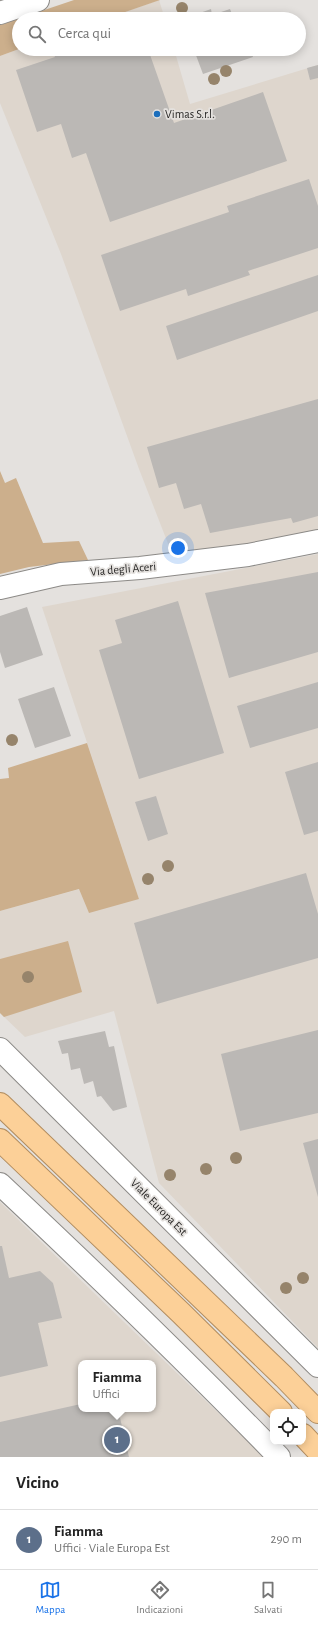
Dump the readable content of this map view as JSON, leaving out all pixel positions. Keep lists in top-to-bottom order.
{
  "streets": {
    "street": ["Via degli Aceri", "Viale Europa Est"]
  },
  "places": ["Vimas S.r.l."],
  "page": {
    "search": "Cerca qui",
    "popup": ["Fiamma", "Uffici"],
    "pins": "1",
    "heading": "Vicino",
    "list": [
      {
        "mark": "1",
        "name": "Fiamma",
        "note": "Uffici · Viale Europa Est",
        "value": "290 m"
      }
    ],
    "nav": ["Mappa", "Indicazioni", "Salvati"]
  }
}
